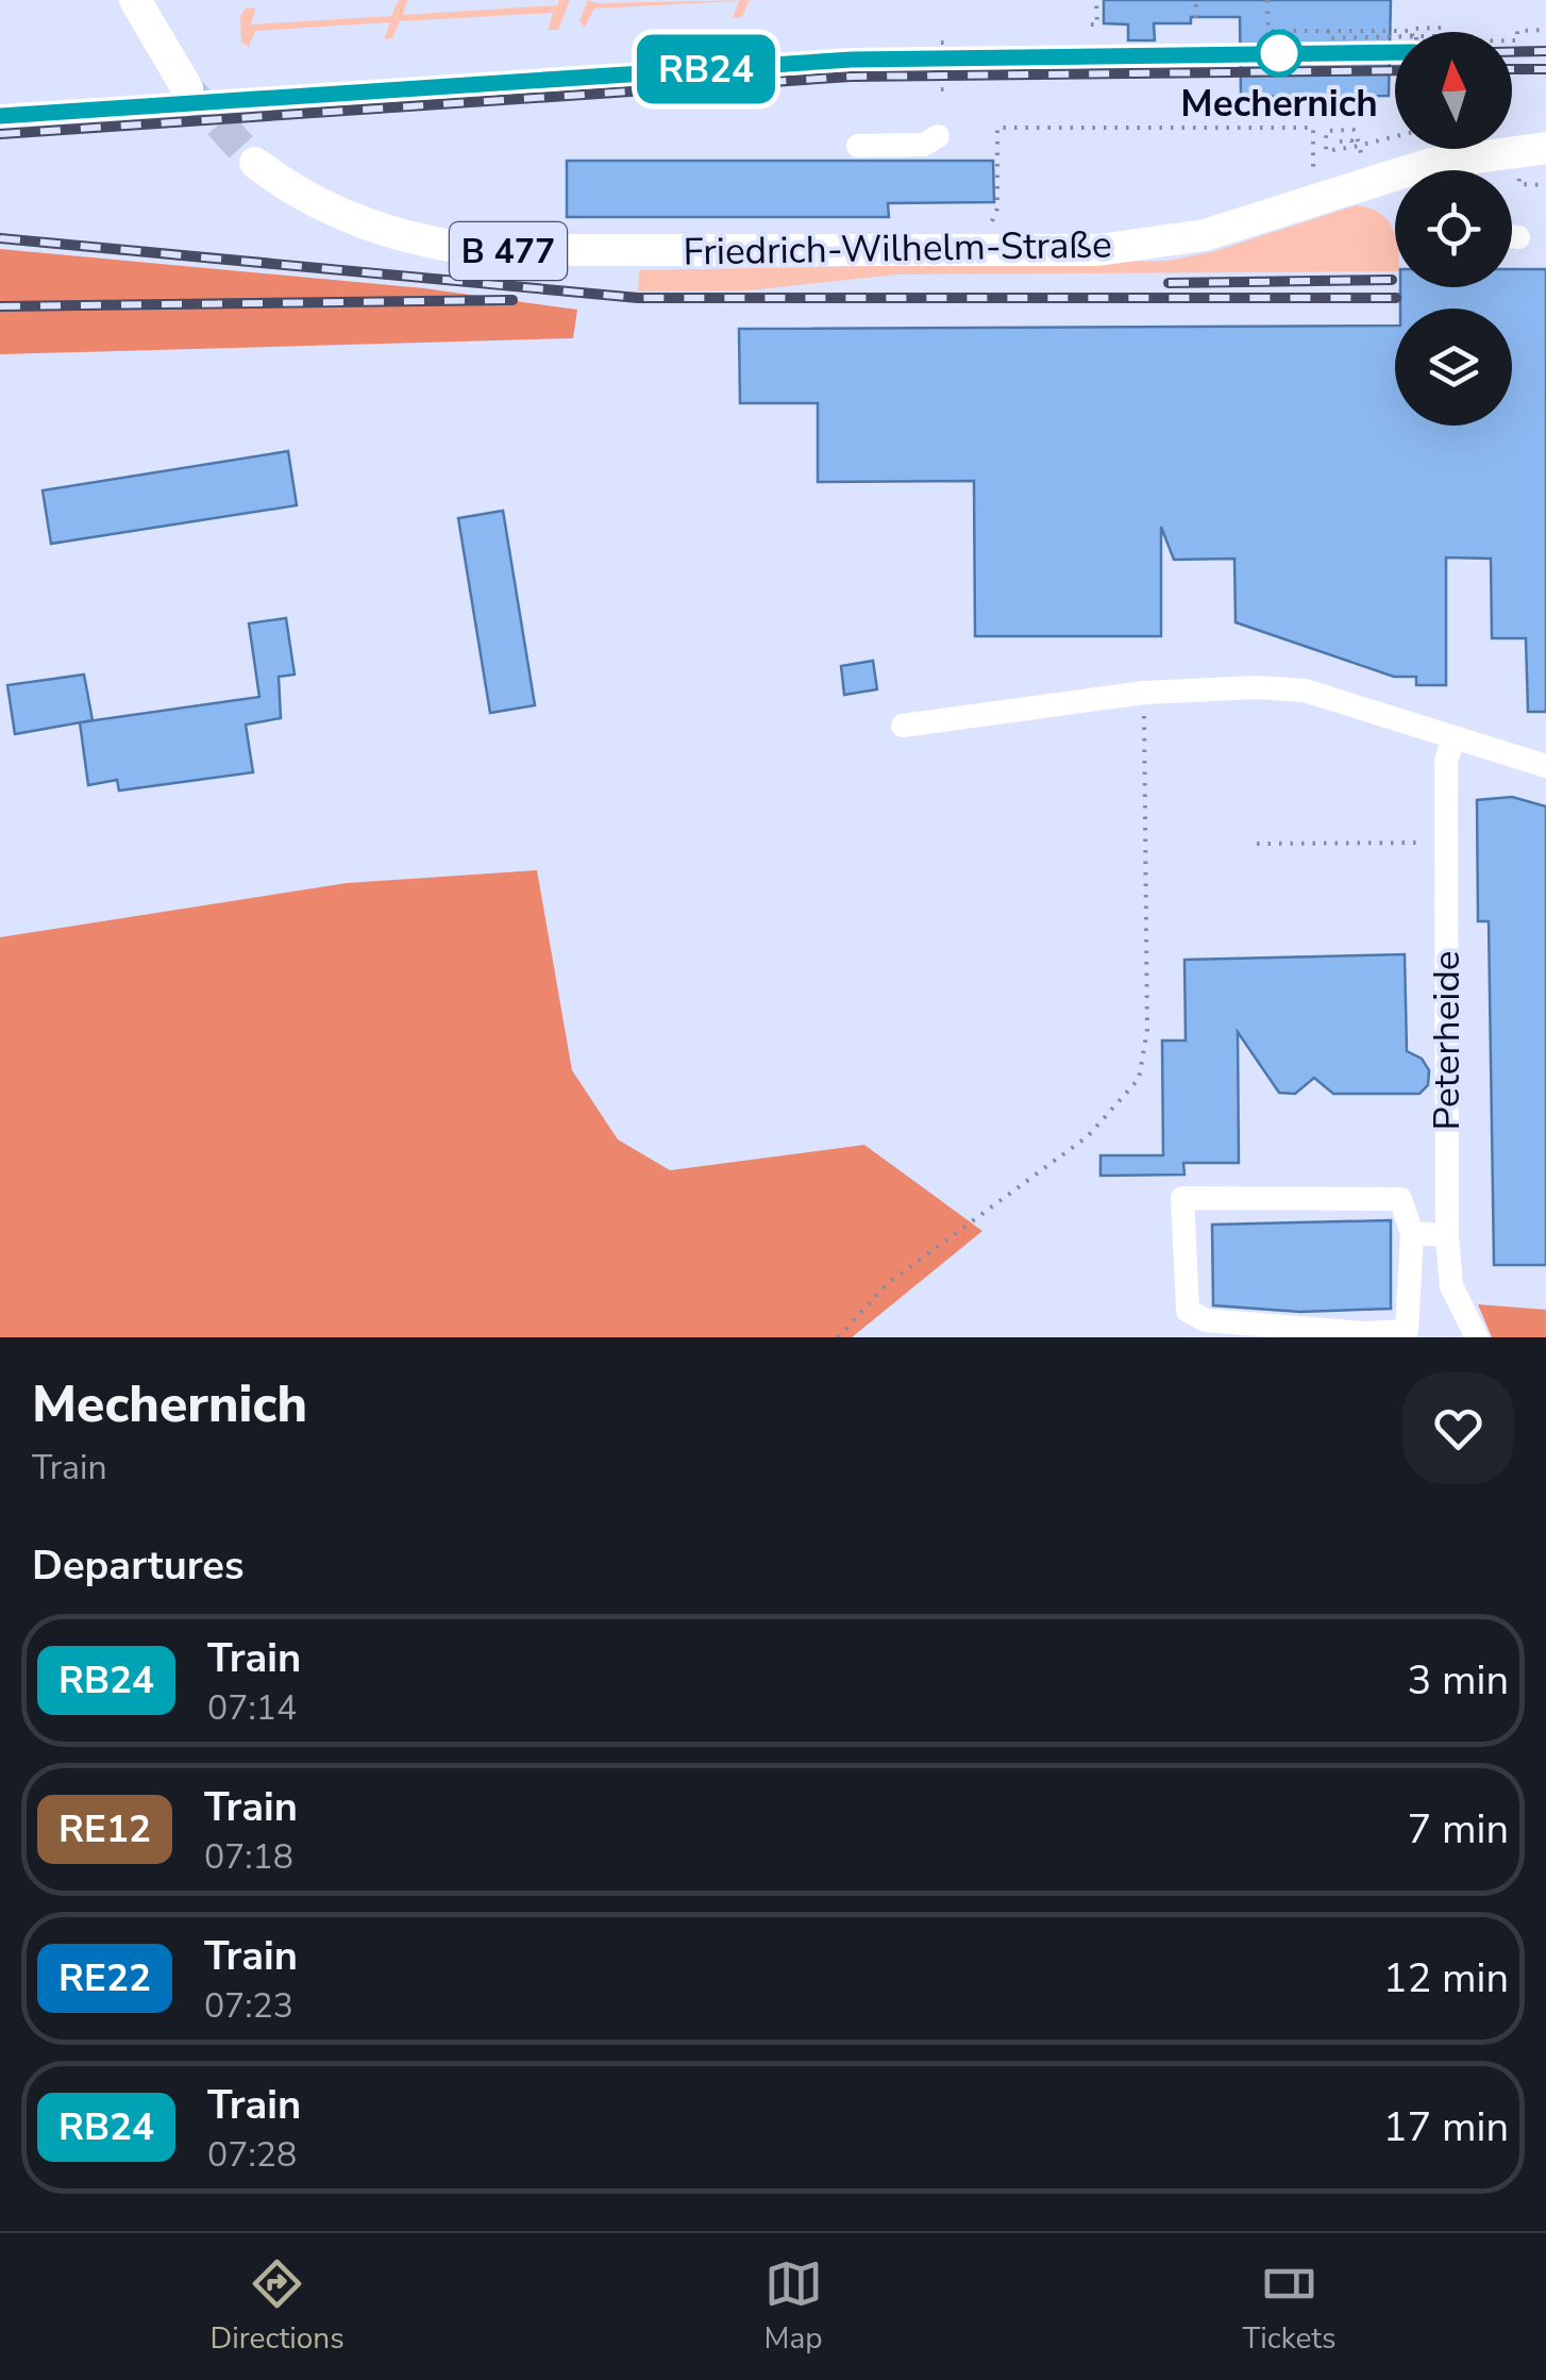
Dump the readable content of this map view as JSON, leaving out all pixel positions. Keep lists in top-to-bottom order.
{
  "streets": {
    "main road": ["Friedrich-Wilhelm-Straße", "B 477"],
    "street": ["Peterheide"]
  },
  "places": ["Mechernich"],
  "north": "top",
  "page": {
    "on_map": "RB24",
    "heading": [
      ["Mechernich", "Train"],
      "Departures"
    ],
    "list": [
      {
        "mark": "RB24",
        "name": "Train",
        "note": "07:14",
        "value": "3 min"
      },
      {
        "mark": "RE12",
        "name": "Train",
        "note": "07:18",
        "value": "7 min"
      },
      {
        "mark": "RE22",
        "name": "Train",
        "note": "07:23",
        "value": "12 min"
      },
      {
        "mark": "RB24",
        "name": "Train",
        "note": "07:28",
        "value": "17 min"
      }
    ],
    "tabs": ["Directions", "Map", "Tickets"]
  }
}
